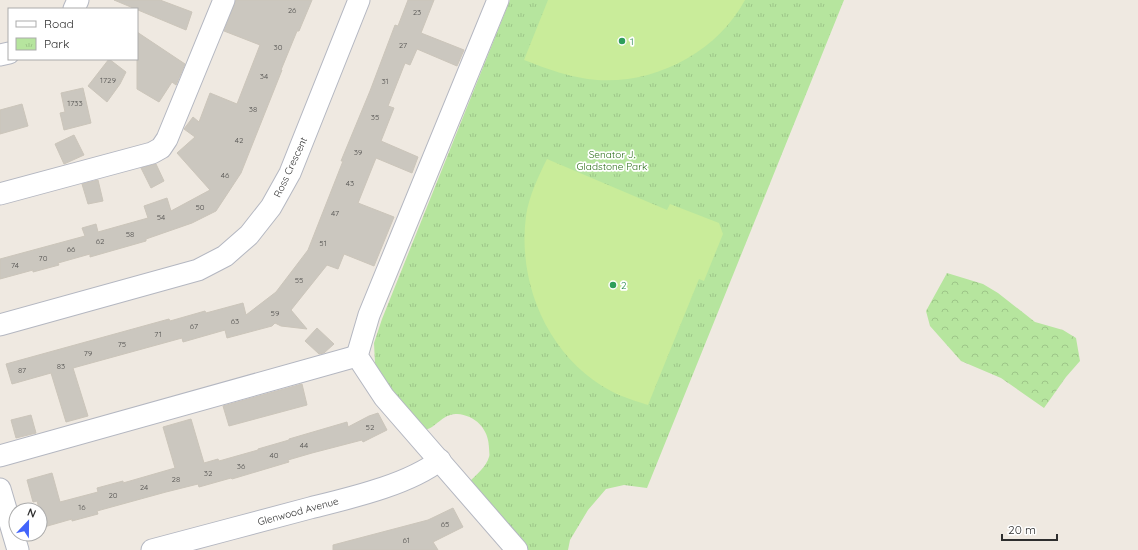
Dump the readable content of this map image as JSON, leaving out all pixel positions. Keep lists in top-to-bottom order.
{
  "streets": {
    "street": ["Ross Crescent", "Glenwood Avenue"]
  },
  "parks": ["Senator J. Gladstone Park"],
  "places": ["1", "2"],
  "house_numbers": [
    "26",
    "23",
    "27",
    "30",
    "34",
    "1729",
    "31",
    "1733",
    "38",
    "35",
    "42",
    "39",
    "46",
    "43",
    "50",
    "47",
    "54",
    "58",
    "62",
    "51",
    "66",
    "70",
    "74",
    "55",
    "59",
    "63",
    "67",
    "71",
    "75",
    "79",
    "83",
    "87",
    "52",
    "44",
    "40",
    "36",
    "32",
    "28",
    "24",
    "20",
    "16",
    "65",
    "61"
  ],
  "legend": ["Road", "Park"],
  "scale_bar": "20 m",
  "north": "top"
}
